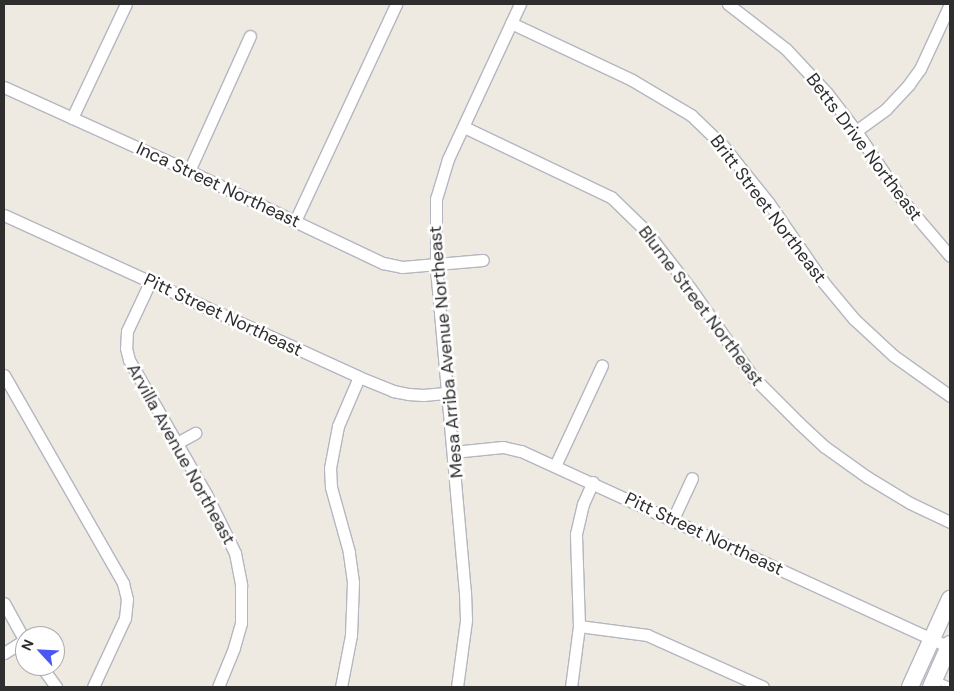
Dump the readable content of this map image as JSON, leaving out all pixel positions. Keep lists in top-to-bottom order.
{
  "streets": {
    "street": [
      "Betts Drive Northeast",
      "Inca Street Northeast",
      "Britt Street Northeast",
      "Blume Street Northeast",
      "Pitt Street Northeast",
      "Mesa Arriba Avenue Northeast",
      "Arvilla Avenue Northeast"
    ]
  },
  "crossings": [
    ["Inca Street Northeast", "Mesa Arriba Avenue Northeast"],
    ["Britt Street Northeast", "Mesa Arriba Avenue Northeast"],
    ["Blume Street Northeast", "Mesa Arriba Avenue Northeast"],
    ["Pitt Street Northeast", "Mesa Arriba Avenue Northeast"],
    ["Pitt Street Northeast", "Arvilla Avenue Northeast"]
  ],
  "north": "top left"
}
